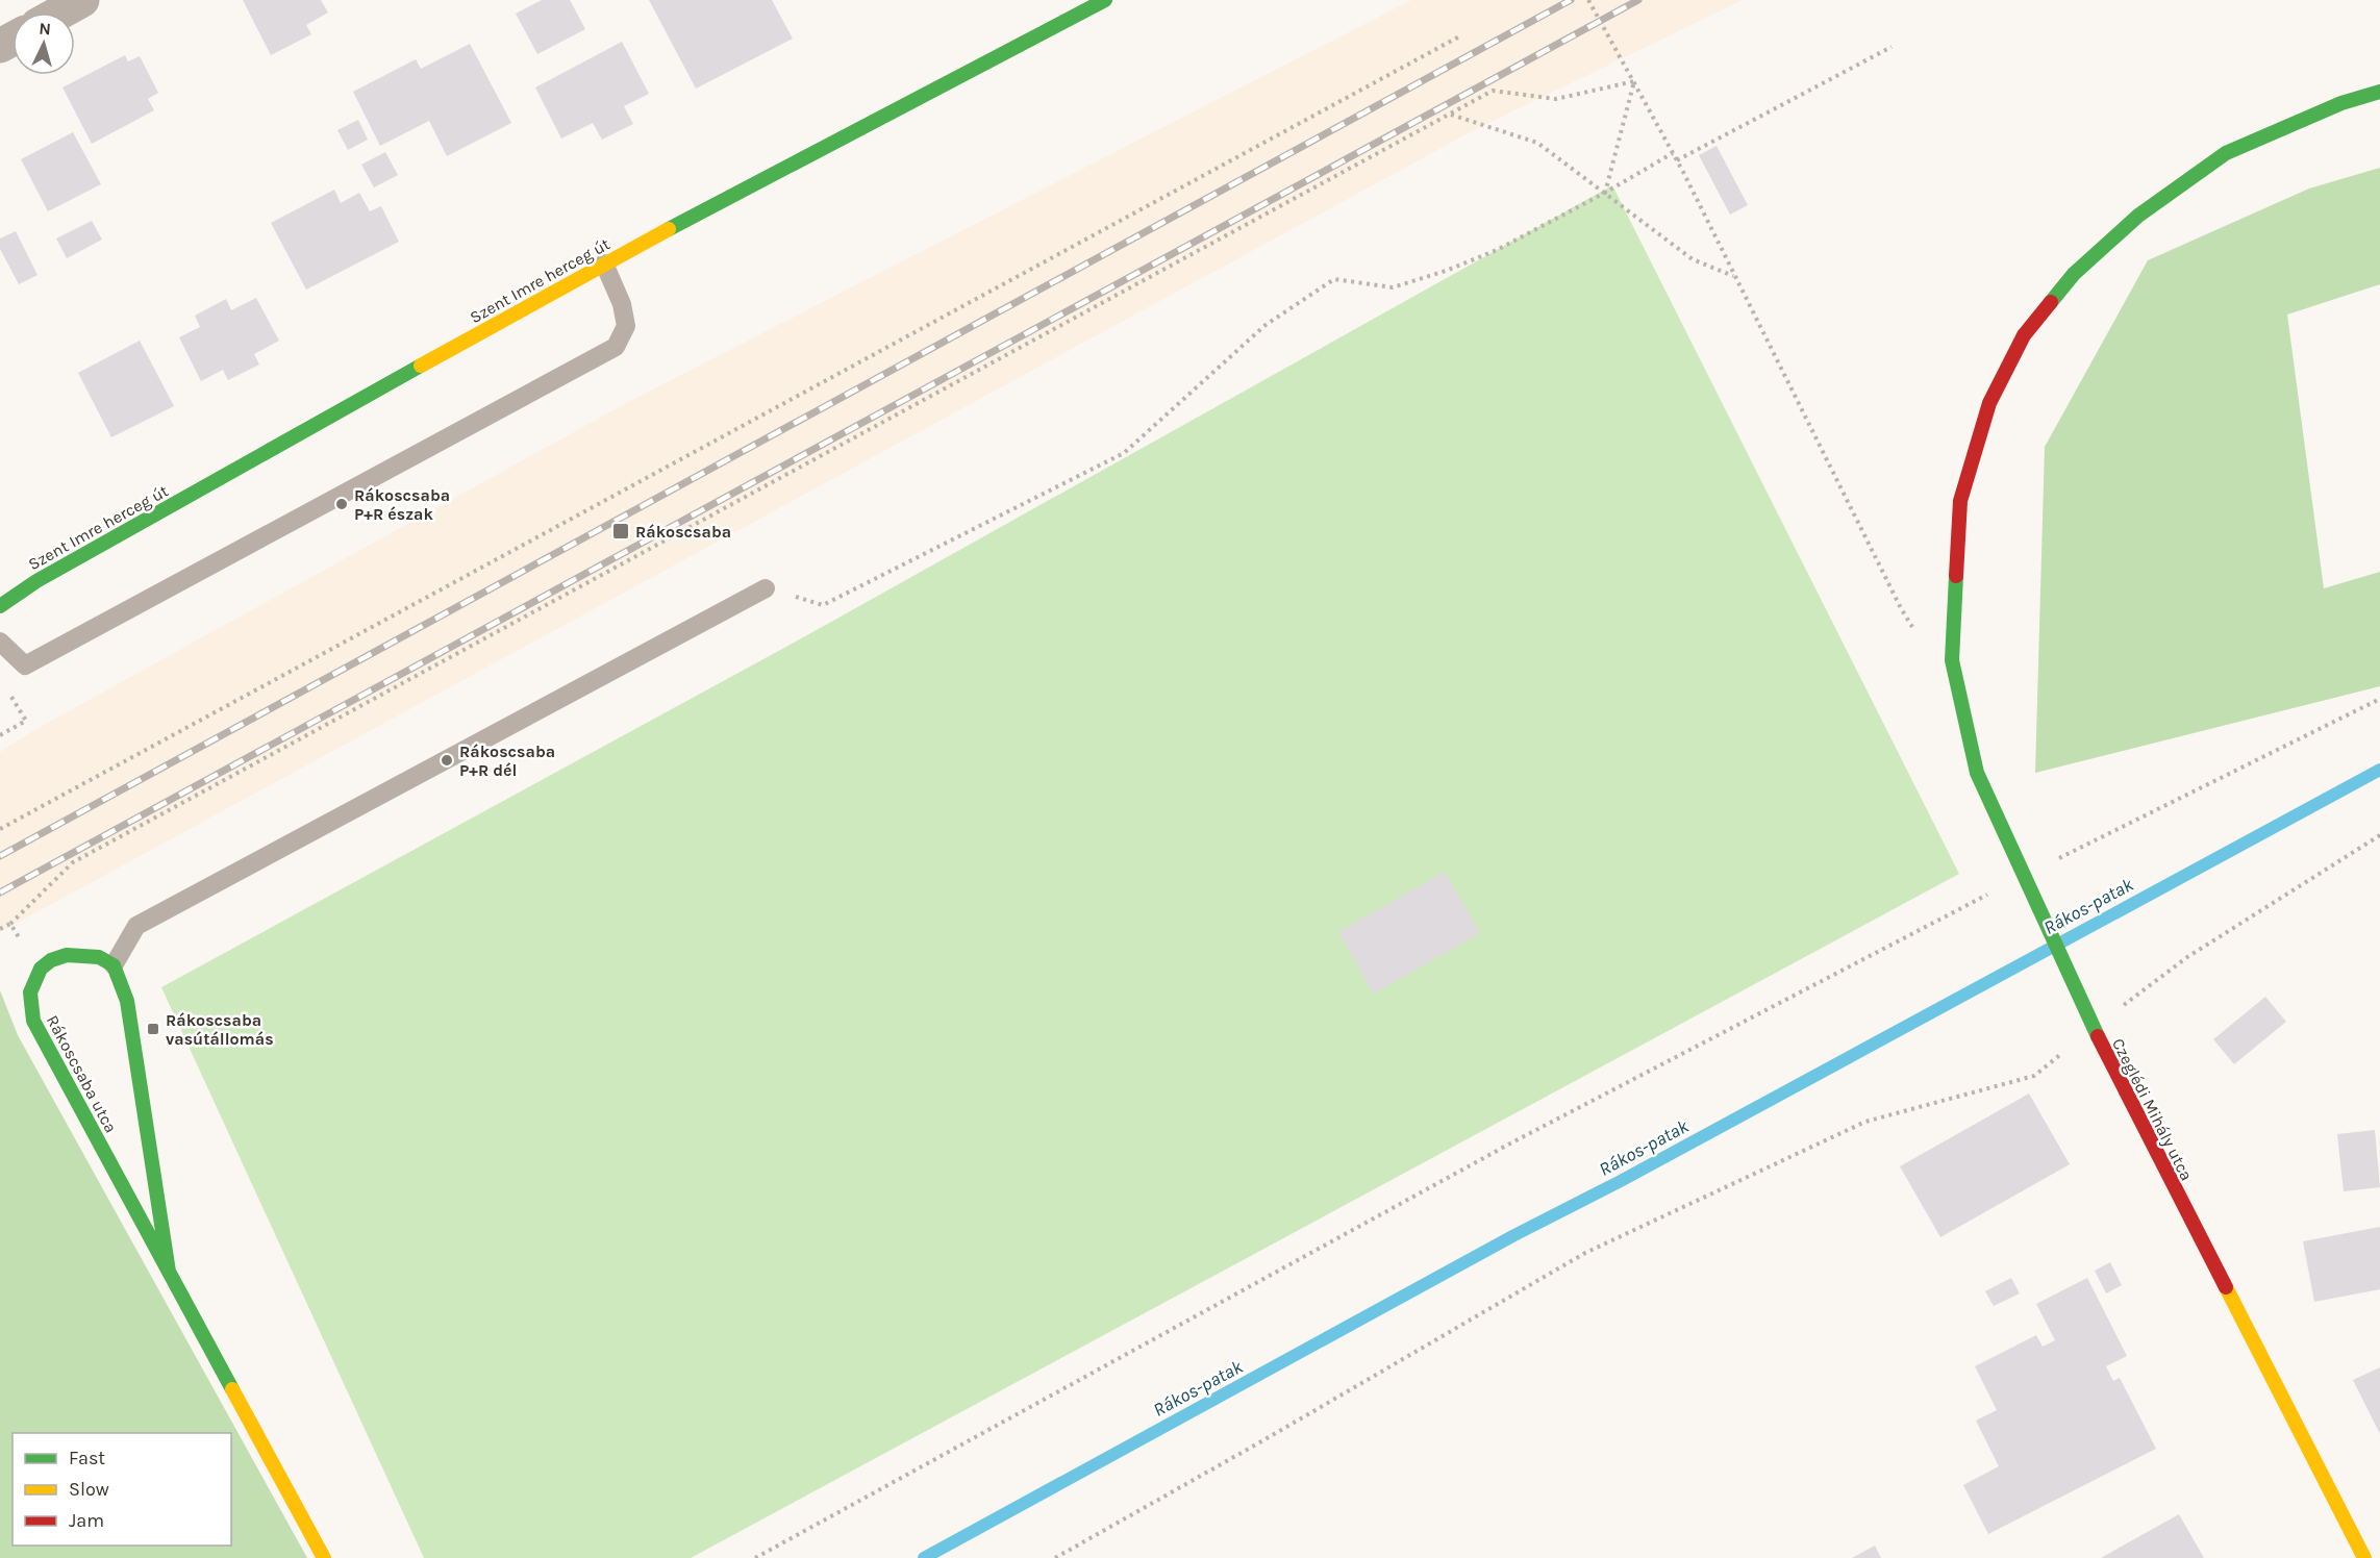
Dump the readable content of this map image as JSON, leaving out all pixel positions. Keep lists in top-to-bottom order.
{
  "streets": {
    "street": ["Szent Imre herceg út", "Rákoscsaba utca", "Czeglédi Mihály utca"]
  },
  "water": ["Rákos-patak"],
  "places": {
    "other": ["Rákoscsaba P+R észak", "Rákoscsaba P+R dél"],
    "transit": ["Rákoscsaba", "Rákoscsaba vasútállomás"]
  },
  "legend": ["Fast", "Slow", "Jam"],
  "north": "top"
}
